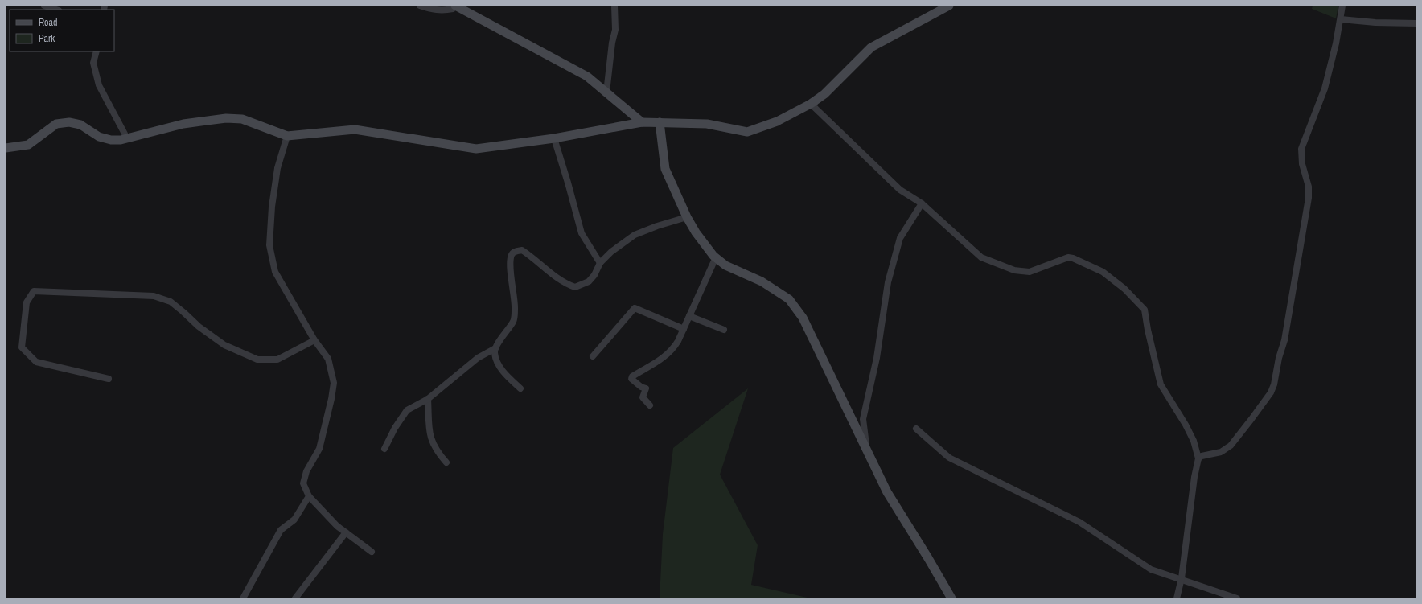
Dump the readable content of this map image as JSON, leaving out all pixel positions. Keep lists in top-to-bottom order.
{
  "legend": ["Road", "Park"]
}
